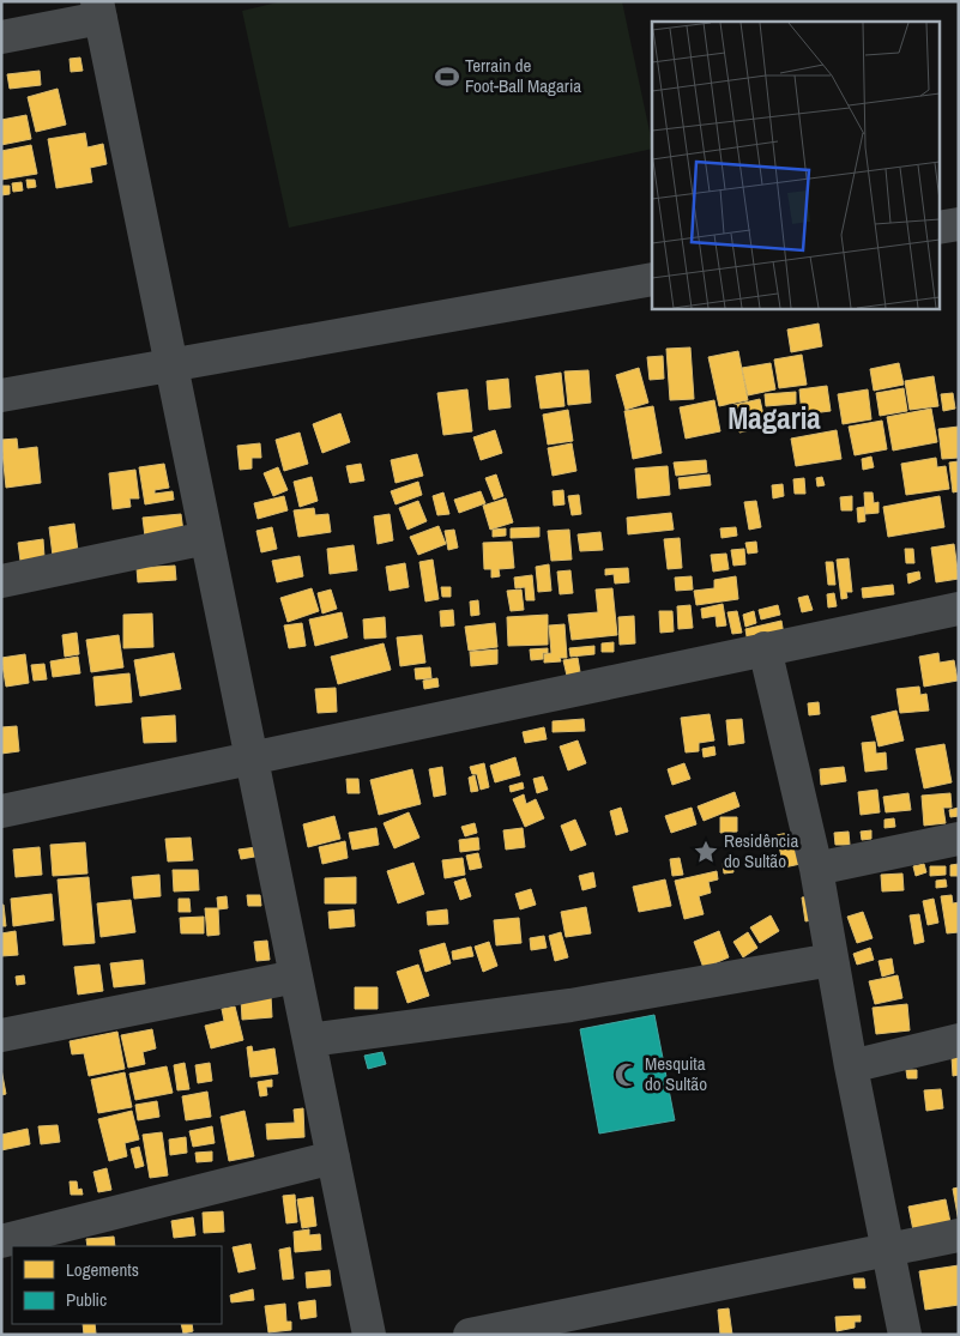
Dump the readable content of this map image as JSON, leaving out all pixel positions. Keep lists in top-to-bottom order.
{
  "districts": ["Magaria"],
  "places": {
    "sports": ["Terrain de Foot-Ball Magaria"],
    "place": ["Residência do Sultão"],
    "mosque": ["Mesquita do Sultão"]
  },
  "legend": ["Logements", "Public"]
}
